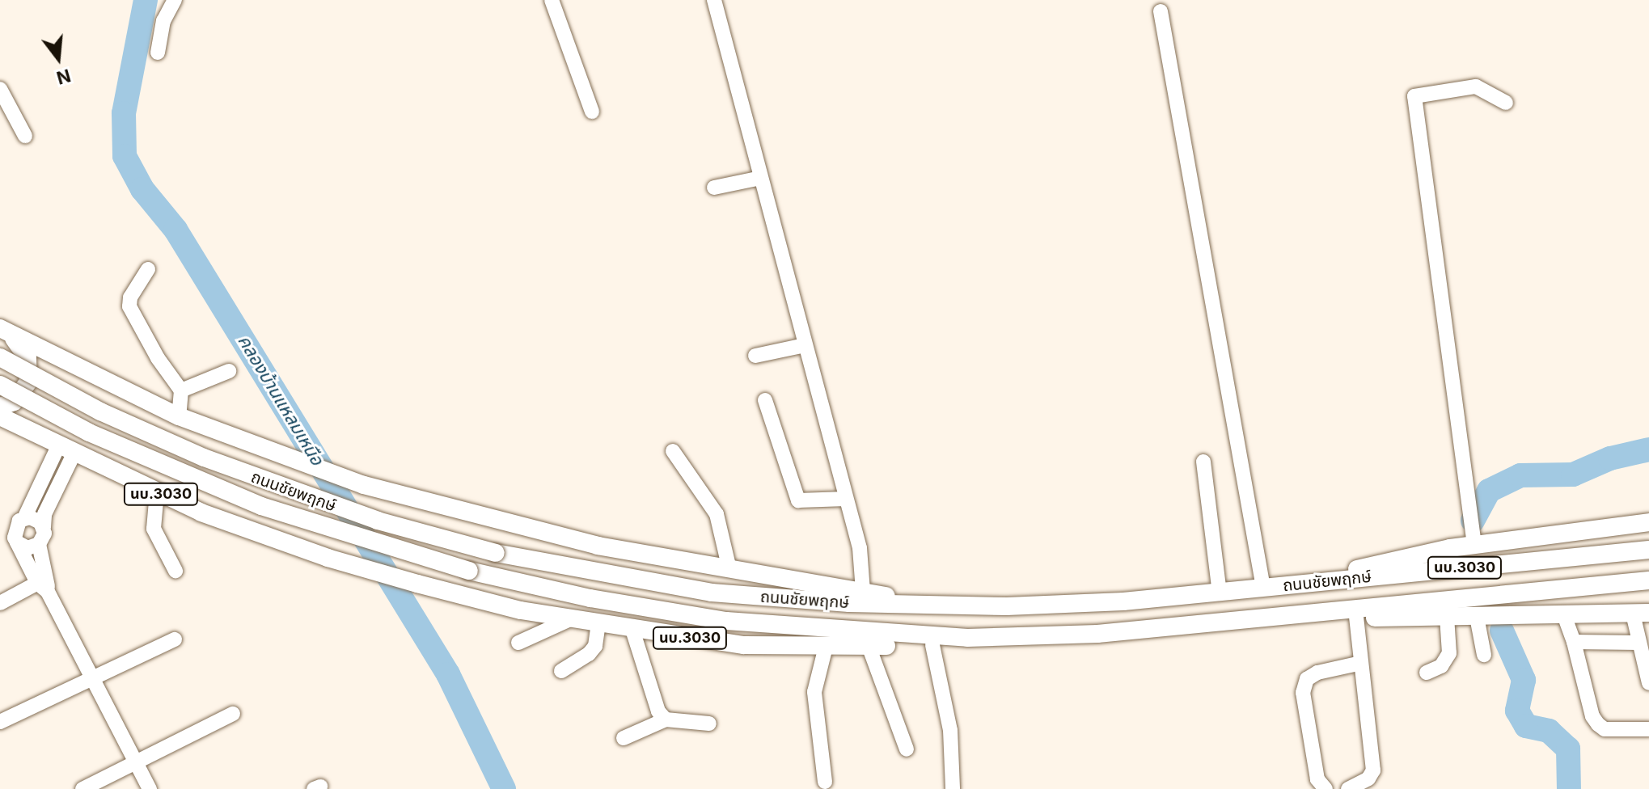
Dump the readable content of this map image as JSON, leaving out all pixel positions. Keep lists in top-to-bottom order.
{
  "streets": {
    "main road": ["ถนนชัยพฤกษ์", "นบ.3030"]
  },
  "water": ["คลองบ้านแหลมเหนือ"],
  "north": "bottom"
}
